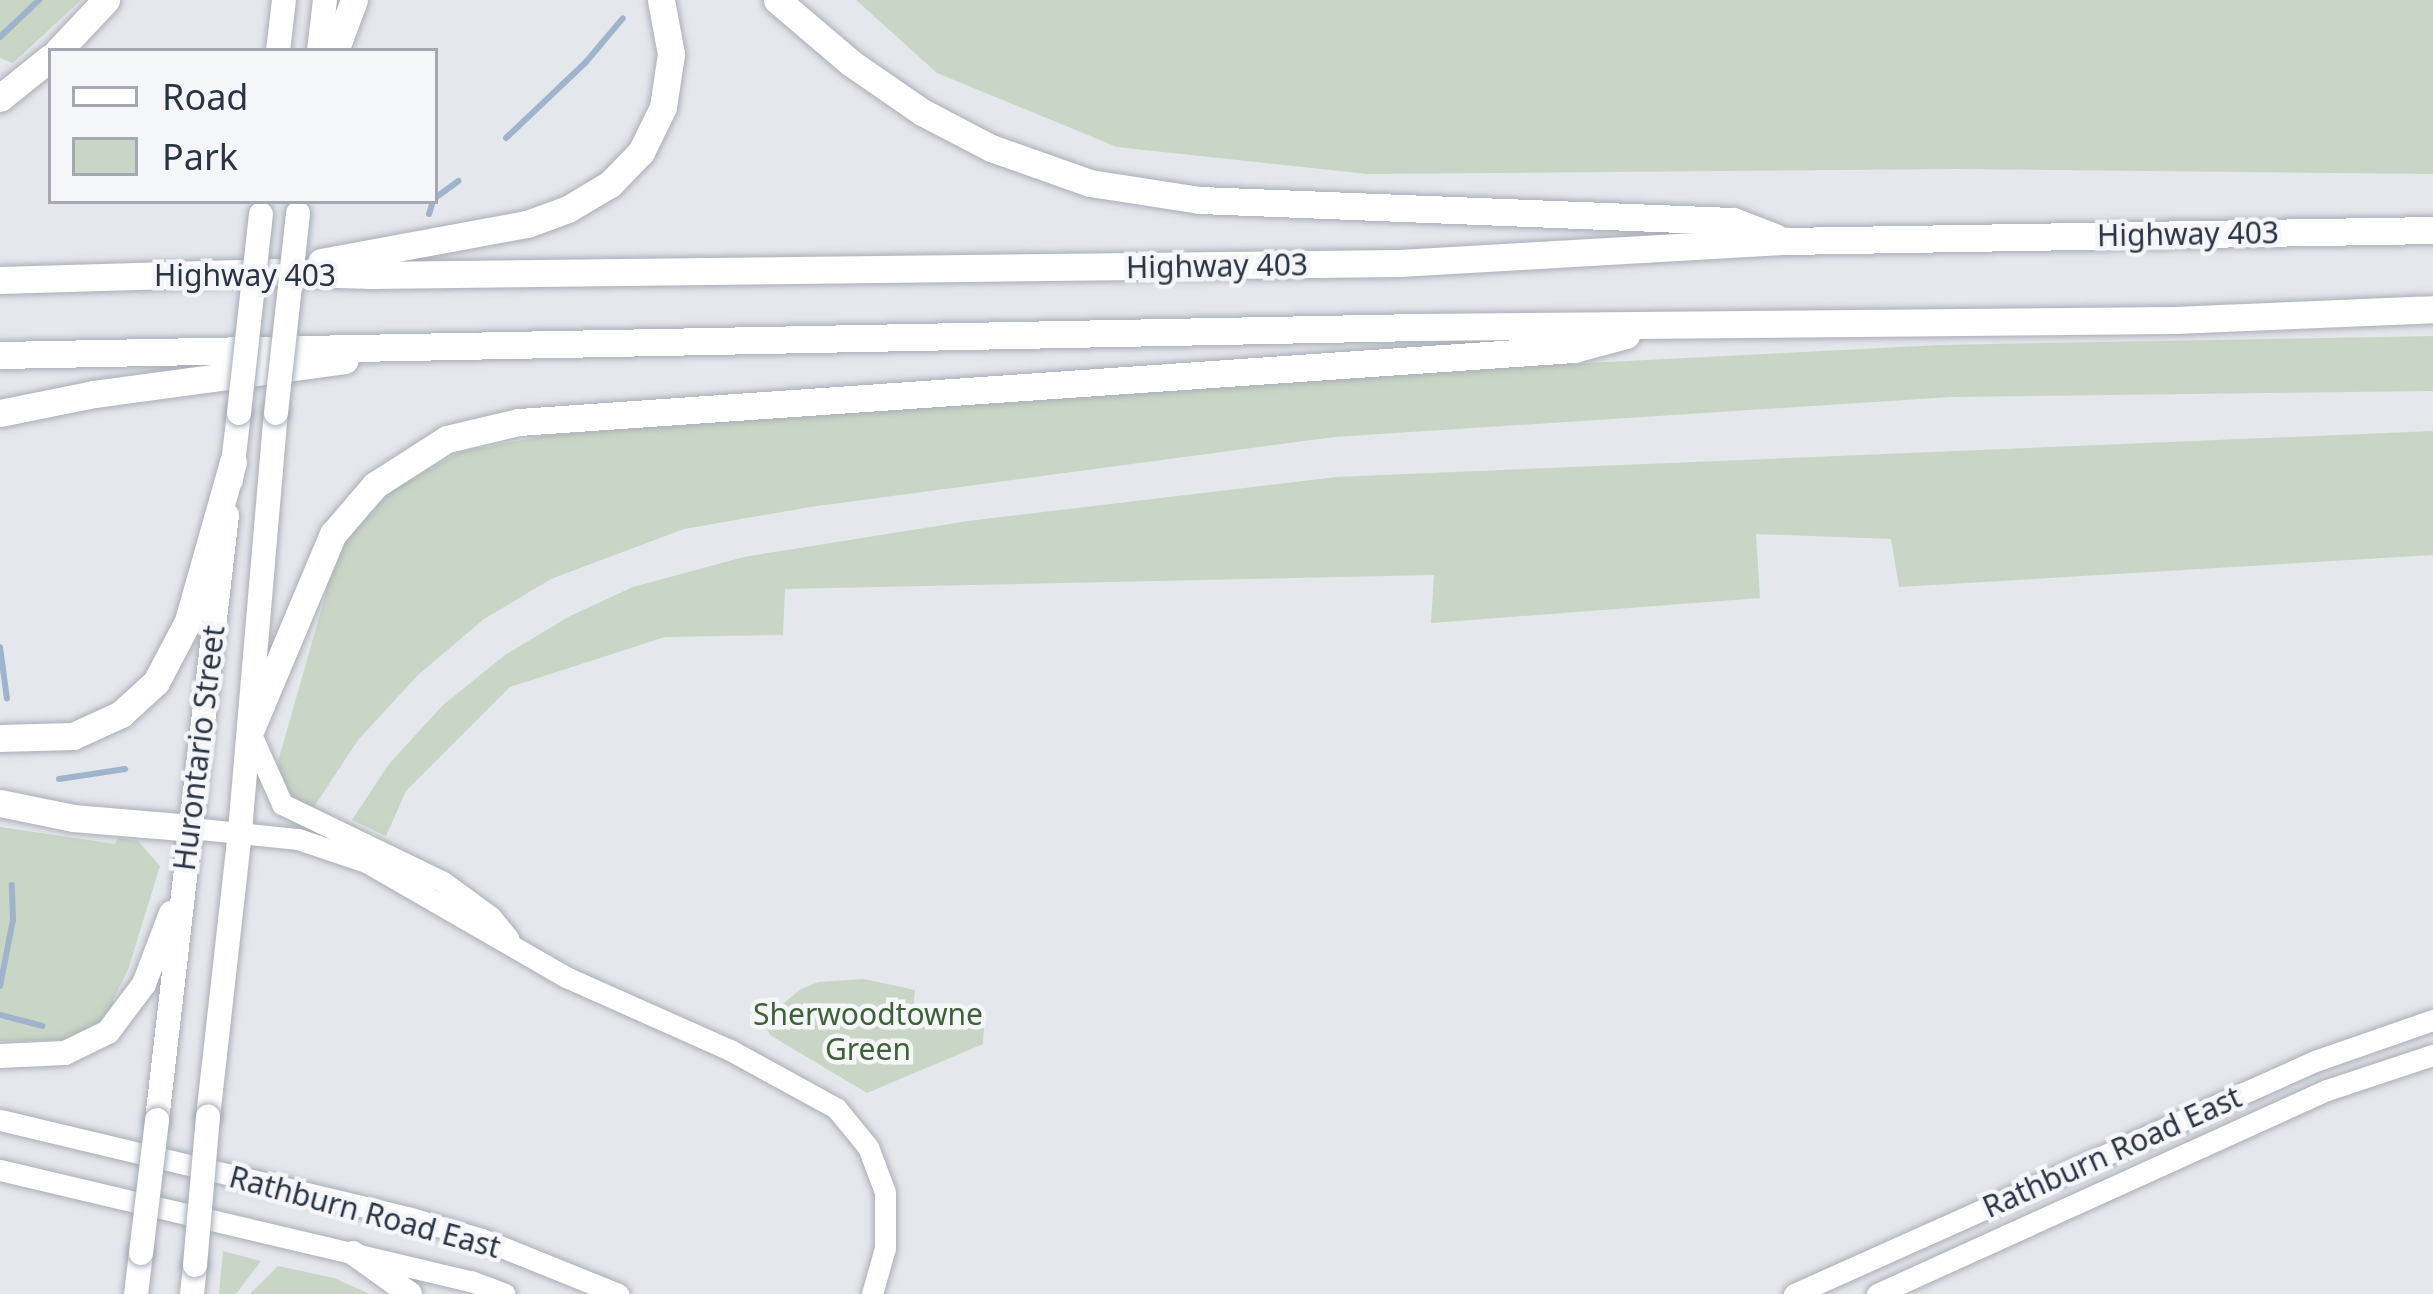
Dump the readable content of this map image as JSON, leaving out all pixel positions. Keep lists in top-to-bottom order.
{
  "streets": {
    "highway": ["Highway 403"],
    "main road": ["Hurontario Street"],
    "street": ["Rathburn Road East"]
  },
  "parks": ["Sherwoodtowne Green"],
  "legend": ["Road", "Park"]
}
